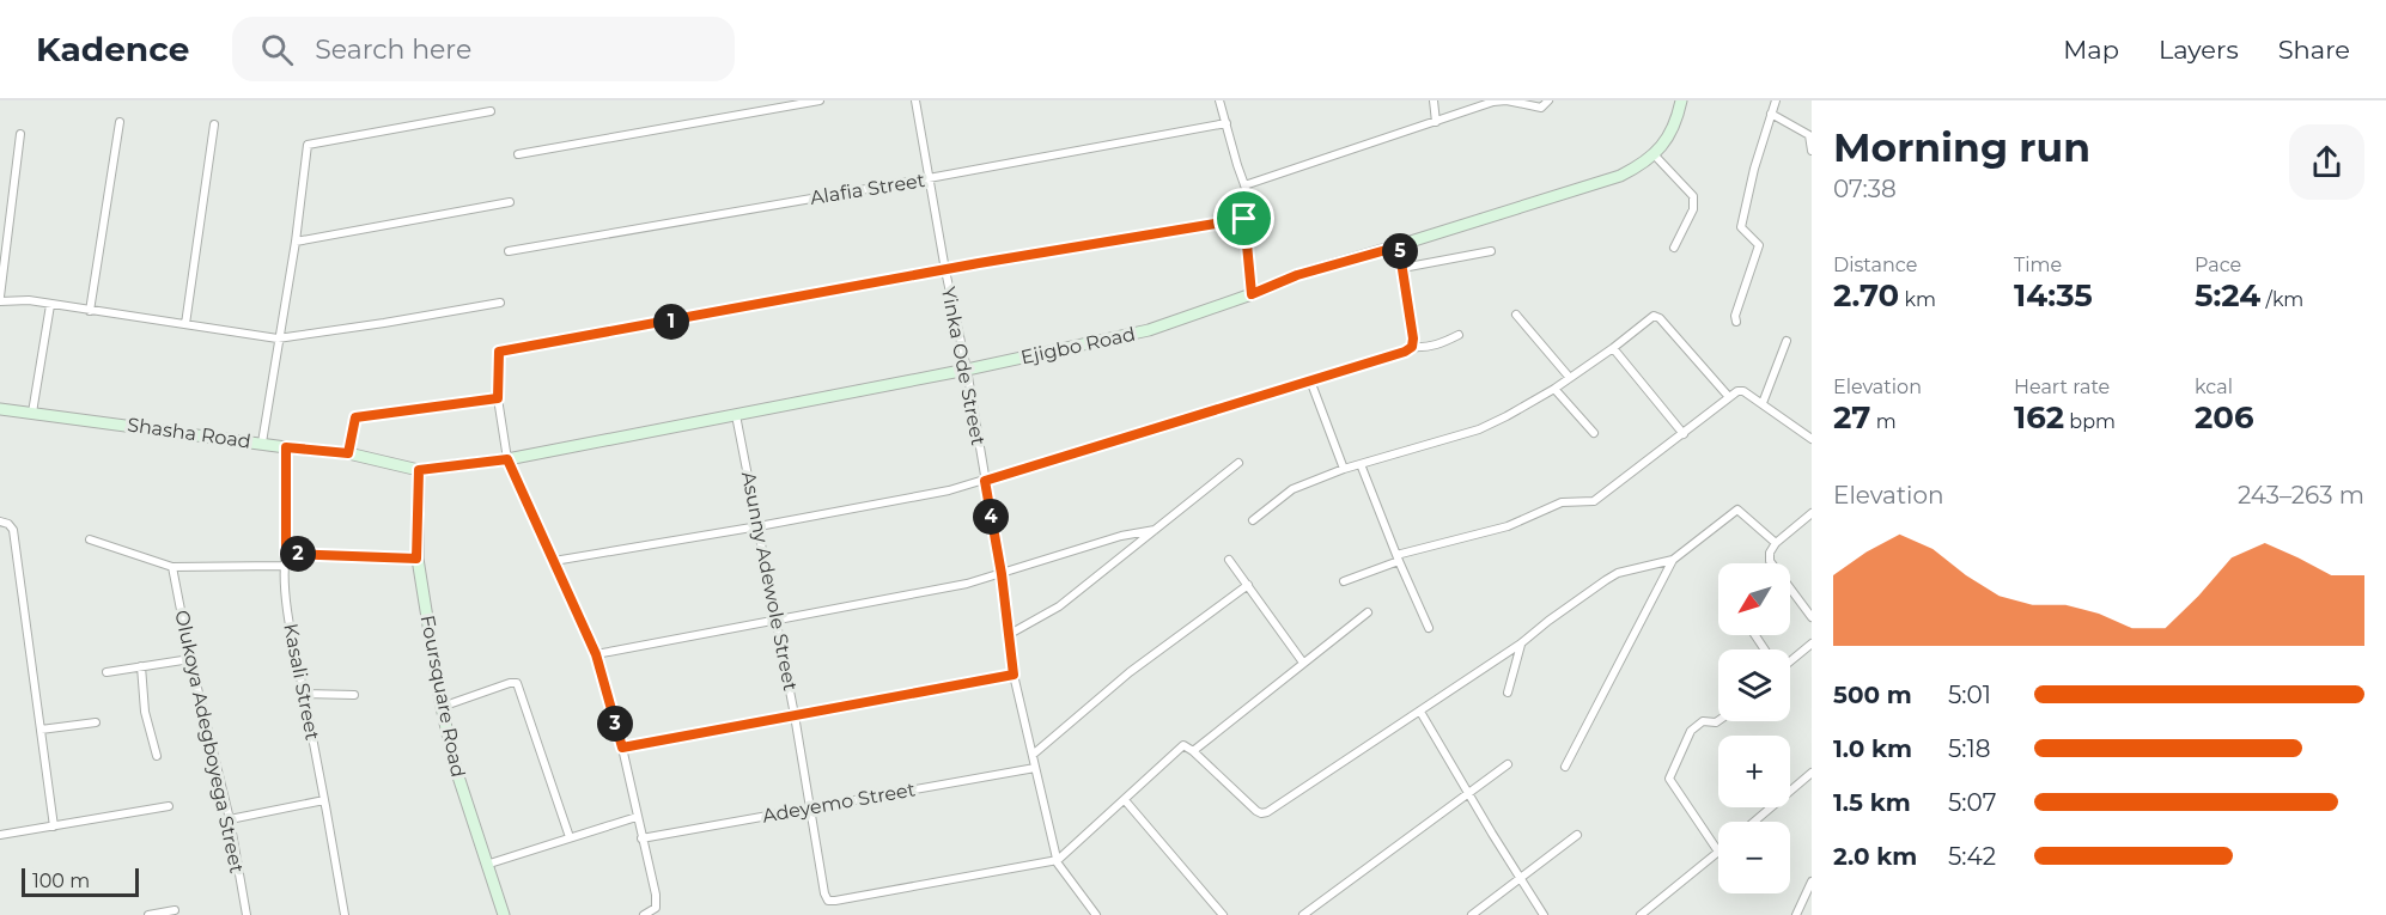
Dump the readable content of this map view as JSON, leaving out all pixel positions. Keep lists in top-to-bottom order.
{
  "streets": {
    "street": [
      "Alafia Street",
      "Ejigbo Road",
      "Yinka Ode Street",
      "Shasha Road",
      "Asunny Adewole Street",
      "Kasali Street",
      "Foursquare Road",
      "Olukoya Adegboyega Street",
      "Adeyemo Street"
    ]
  },
  "crossings": [
    ["Alafia Street", "Yinka Ode Street"],
    ["Ejigbo Road", "Yinka Ode Street"],
    ["Ejigbo Road", "Shasha Road"],
    ["Ejigbo Road", "Asunny Adewole Street"],
    ["Ejigbo Road", "Foursquare Road"],
    ["Yinka Ode Street", "Asunny Adewole Street"],
    ["Yinka Ode Street", "Adeyemo Street"],
    ["Shasha Road", "Kasali Street"],
    ["Shasha Road", "Foursquare Road"],
    ["Asunny Adewole Street", "Adeyemo Street"]
  ],
  "scale_bar": "100 m",
  "north": "bottom left",
  "page": {
    "header": "Kadence",
    "search": "Search here",
    "nav": ["Map", "Layers", "Share"],
    "heading": ["Morning run", "07:38"],
    "stats": [
      ["Distance", "2.70 km"],
      ["Time", "14:35"],
      ["Pace", "5:24 /km"],
      ["Elevation", "27 m"],
      ["Heart rate", "162 bpm"],
      ["kcal", "206"]
    ],
    "pins": [
      "5",
      "1",
      "4",
      "2",
      "3"
    ],
    "chart": ["Elevation", "243–263 m"],
    "map_buttons": ["+", "−"],
    "list": [
      {
        "name": "500 m",
        "note": "5:01"
      },
      {
        "name": "1.0 km",
        "note": "5:18"
      },
      {
        "name": "1.5 km",
        "note": "5:07"
      },
      {
        "name": "2.0 km",
        "note": "5:42"
      }
    ],
    "scale": "100 m"
  }
}
